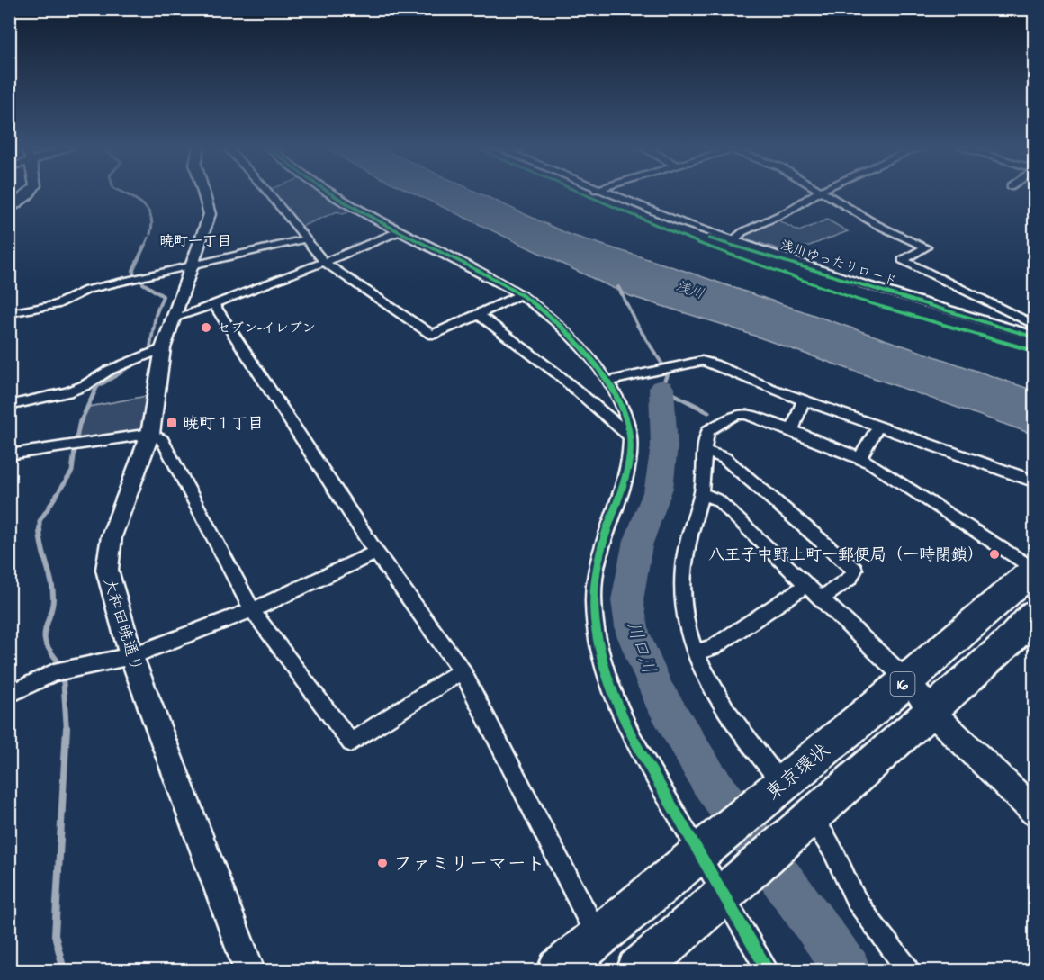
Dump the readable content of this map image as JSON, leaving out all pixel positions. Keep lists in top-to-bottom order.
{
  "streets": {
    "highway": ["16", "東京環状"],
    "street": ["大和田暁通り"],
    "cycle path": ["浅川ゆったりロード"]
  },
  "districts": ["暁町一丁目"],
  "water": ["浅川", "川口川"],
  "places": {
    "other": ["セブン-イレブン", "八王子中野上町一郵便局（一時閉鎖）", "ファミリーマート"],
    "transit": ["暁町１丁目"]
  }
}
